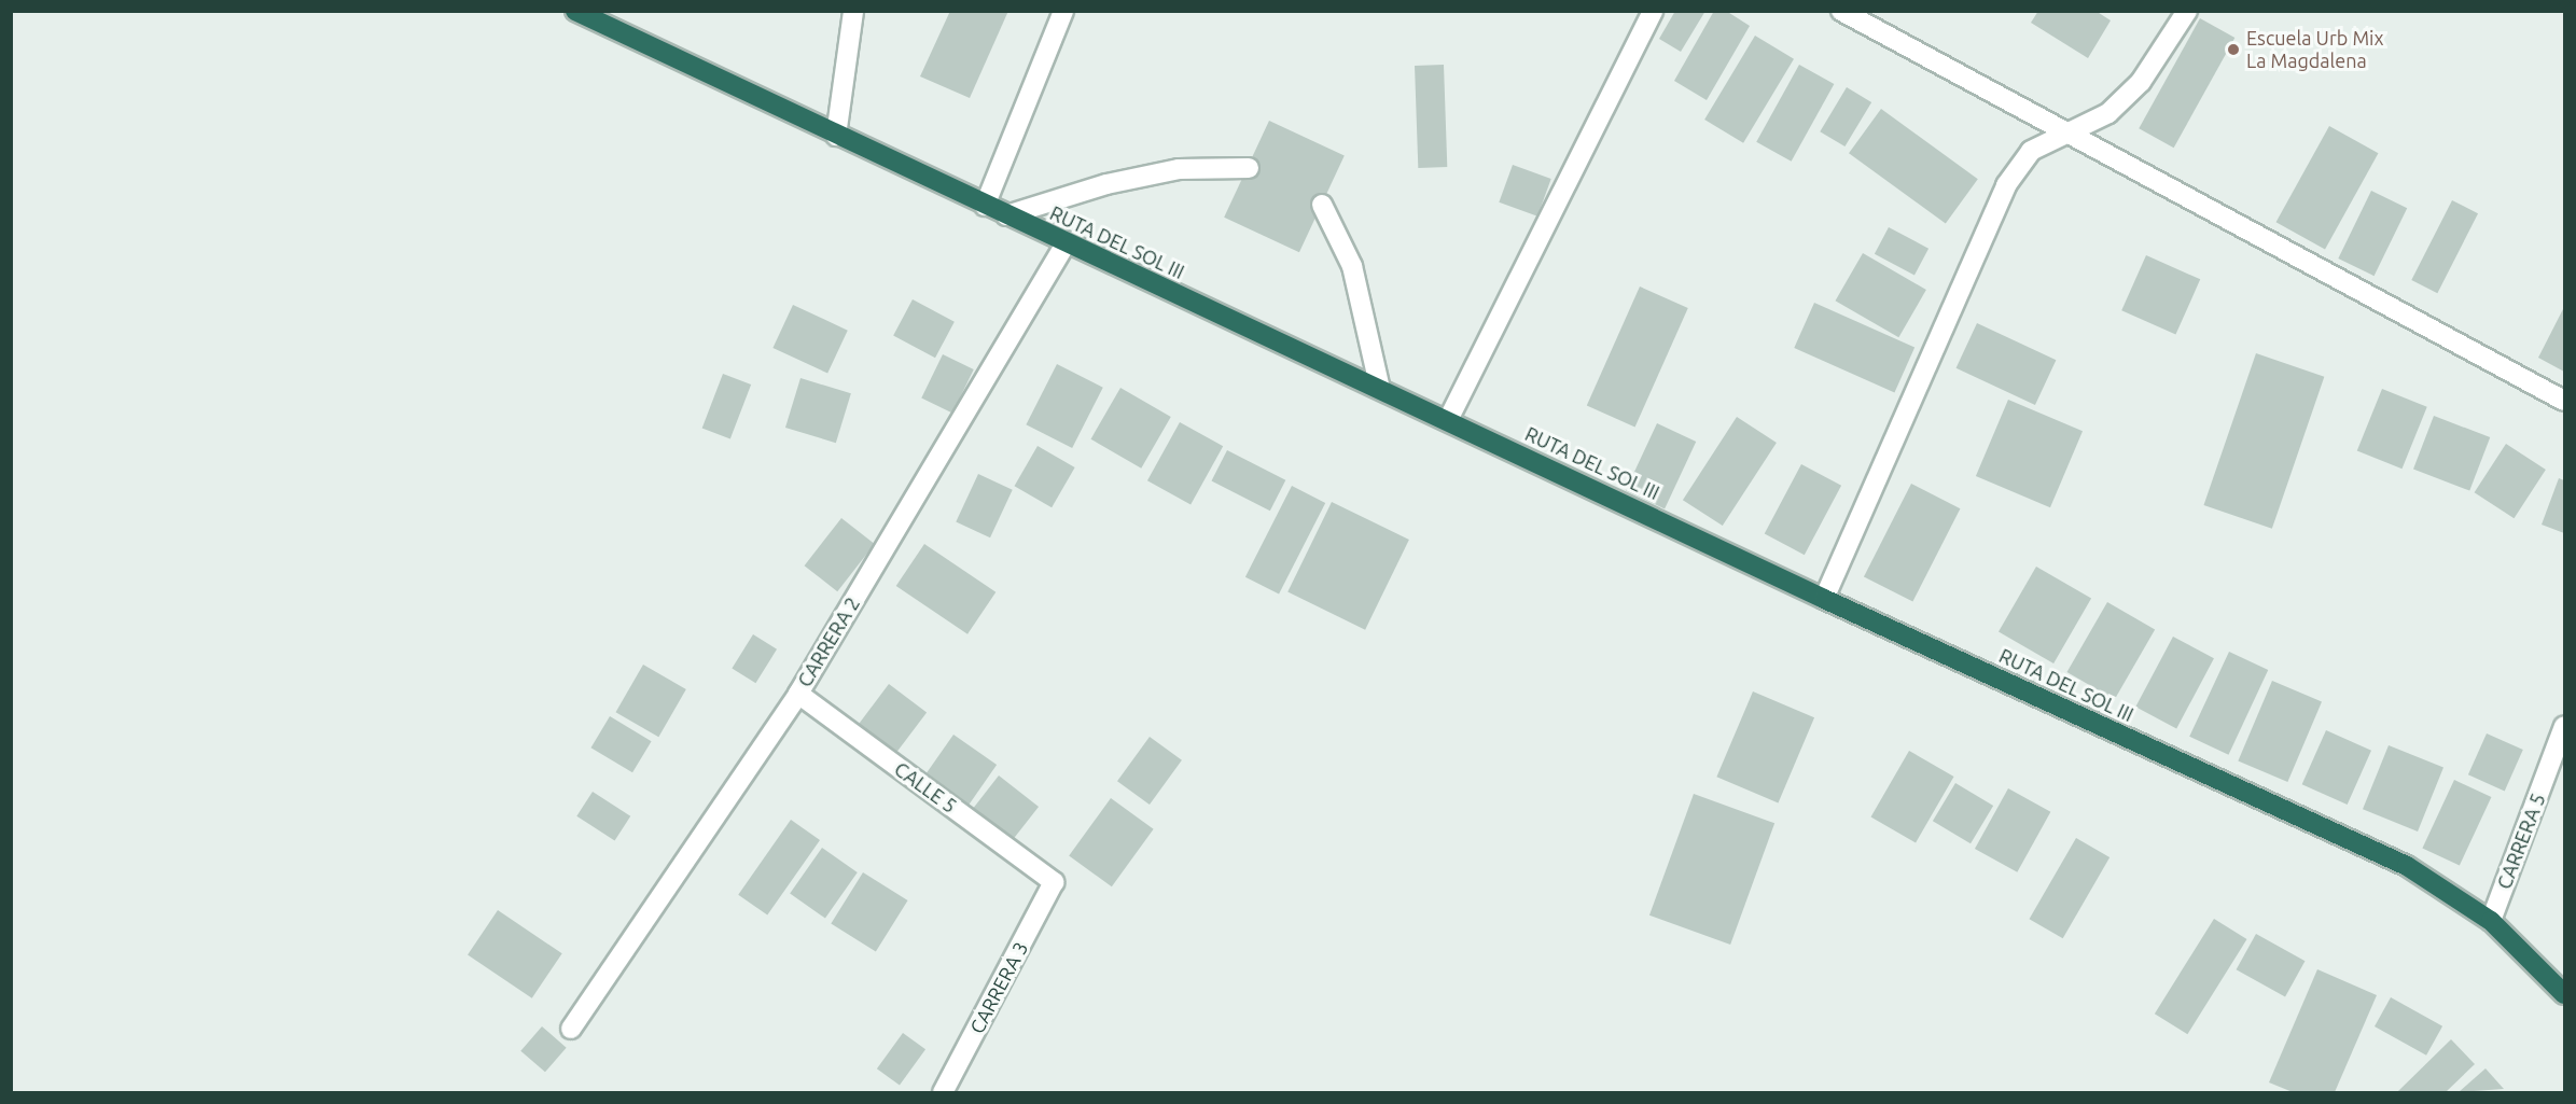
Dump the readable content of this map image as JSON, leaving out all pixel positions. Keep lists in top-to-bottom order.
{
  "streets": {
    "highway": ["RUTA DEL SOL III"],
    "street": [
      "CARRERA 2",
      "CALLE 5",
      "CARRERA 5",
      "CARRERA 3"
    ]
  },
  "crossings": [
    ["RUTA DEL SOL III", "CARRERA 2"],
    ["RUTA DEL SOL III", "CARRERA 5"],
    ["CARRERA 2", "CALLE 5"],
    ["CALLE 5", "CARRERA 3"]
  ],
  "places": ["Escuela Urb Mix La Magdalena"]
}
